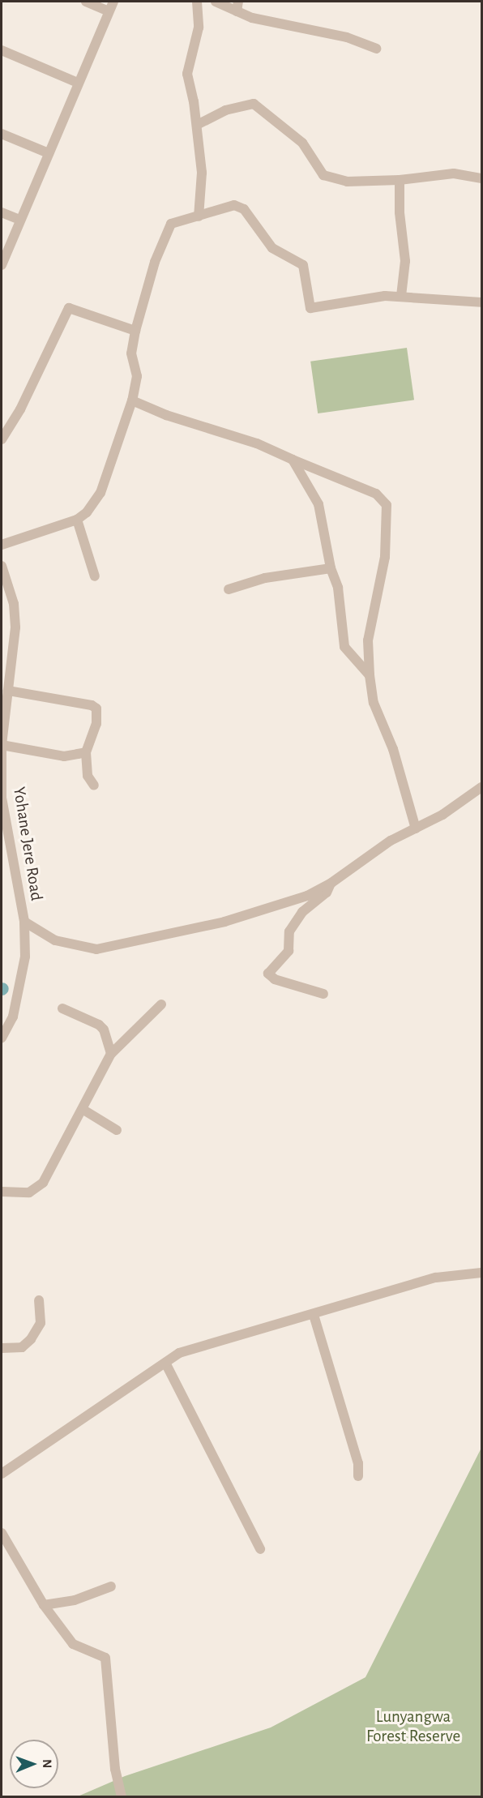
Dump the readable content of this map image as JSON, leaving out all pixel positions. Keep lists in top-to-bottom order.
{
  "streets": {
    "street": ["Yohane Jere Road"]
  },
  "parks": ["Lunyangwa Forest Reserve"],
  "north": "right"
}
